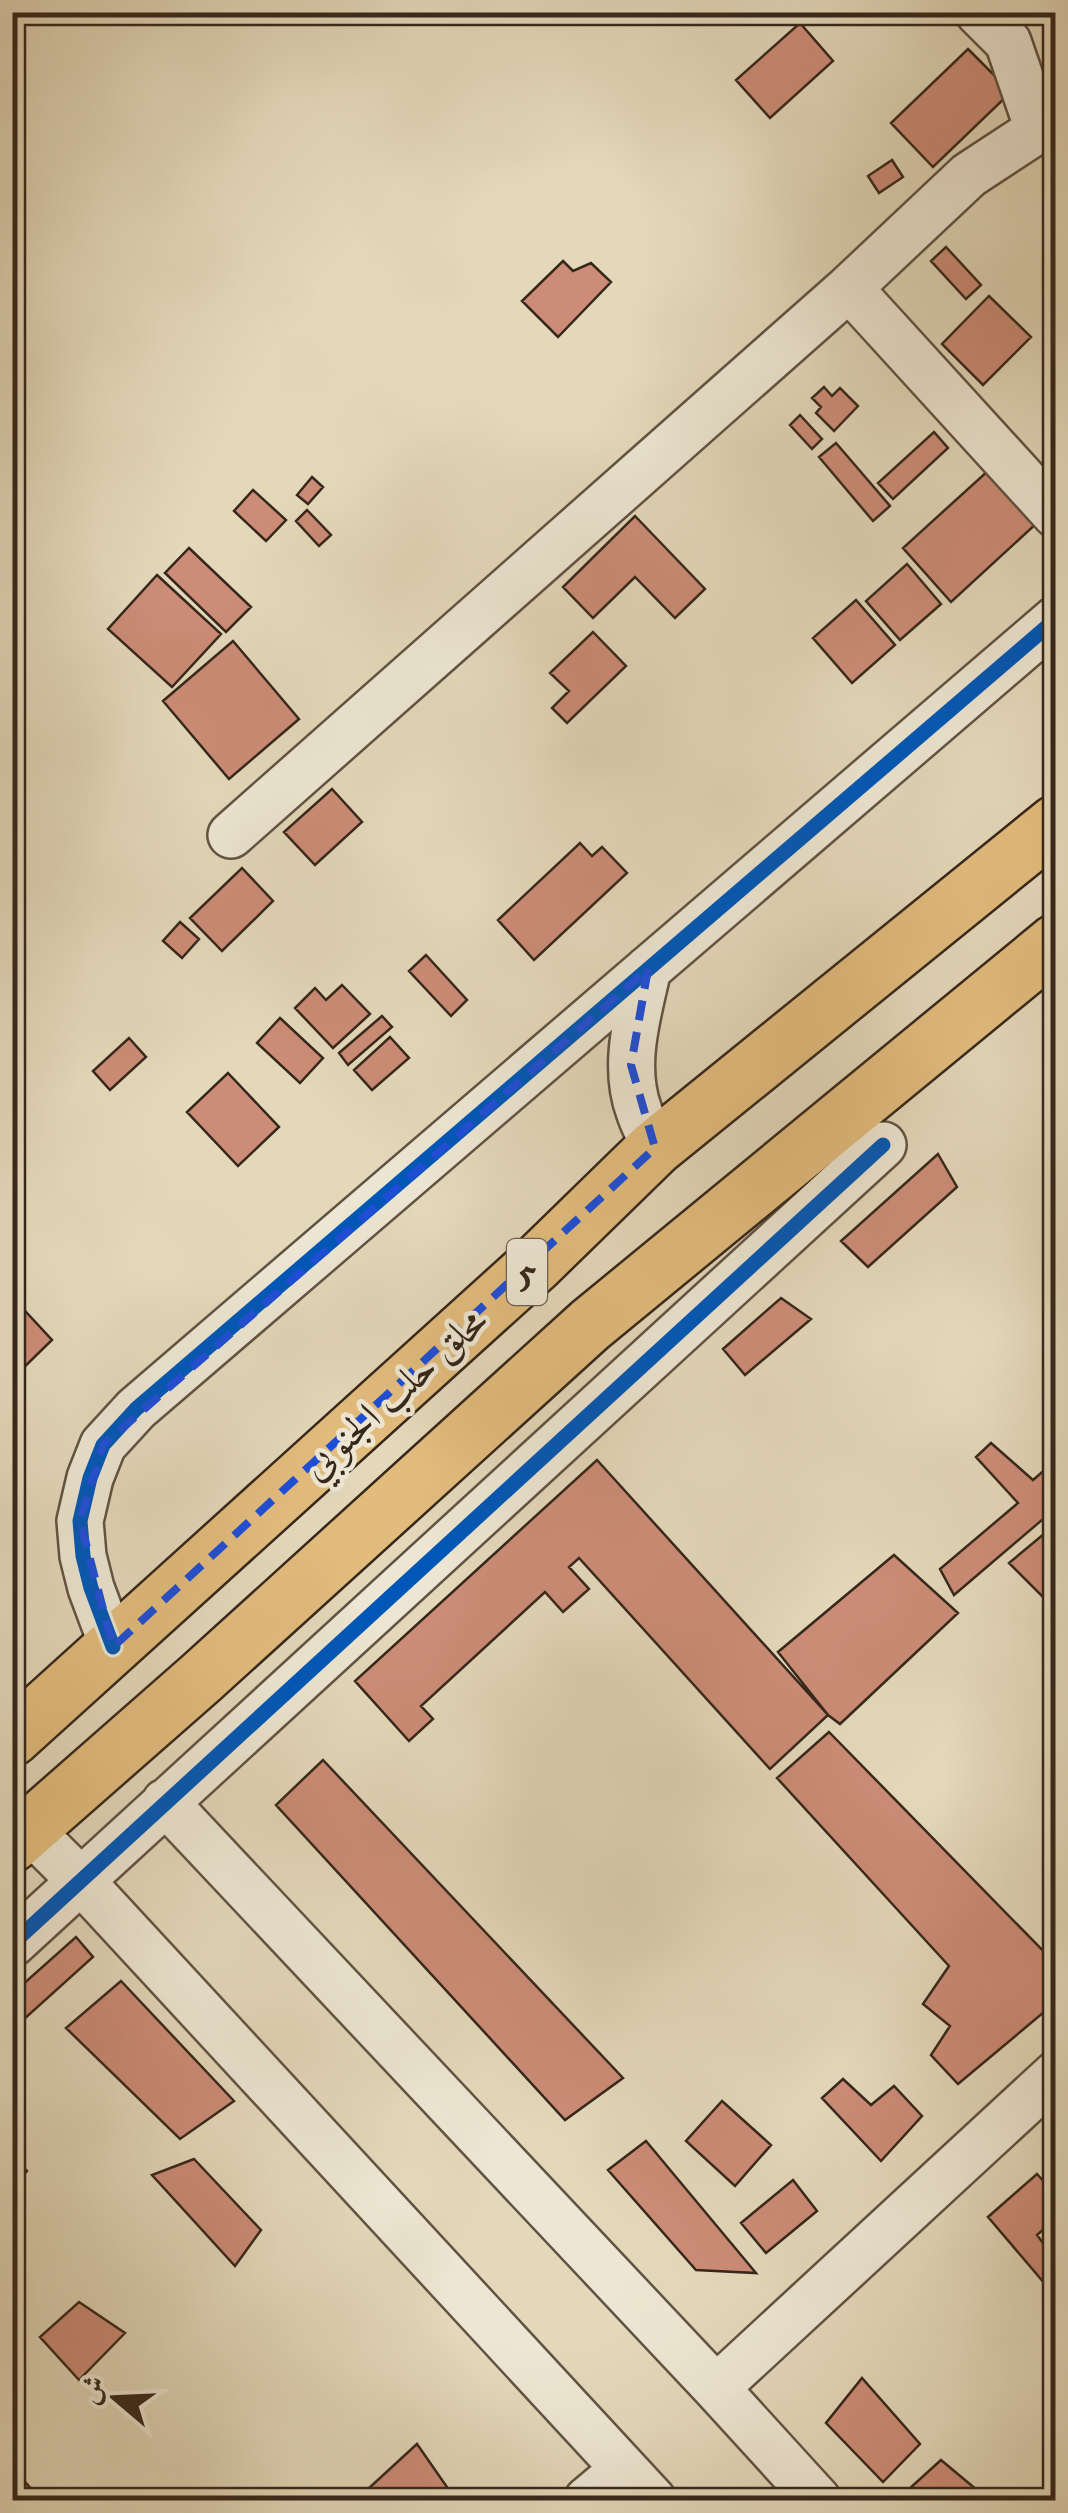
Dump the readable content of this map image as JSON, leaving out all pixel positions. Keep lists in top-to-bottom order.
{
  "streets": {
    "highway": ["5", "محلق حلب الجنوبي"]
  },
  "north": "left"
}
